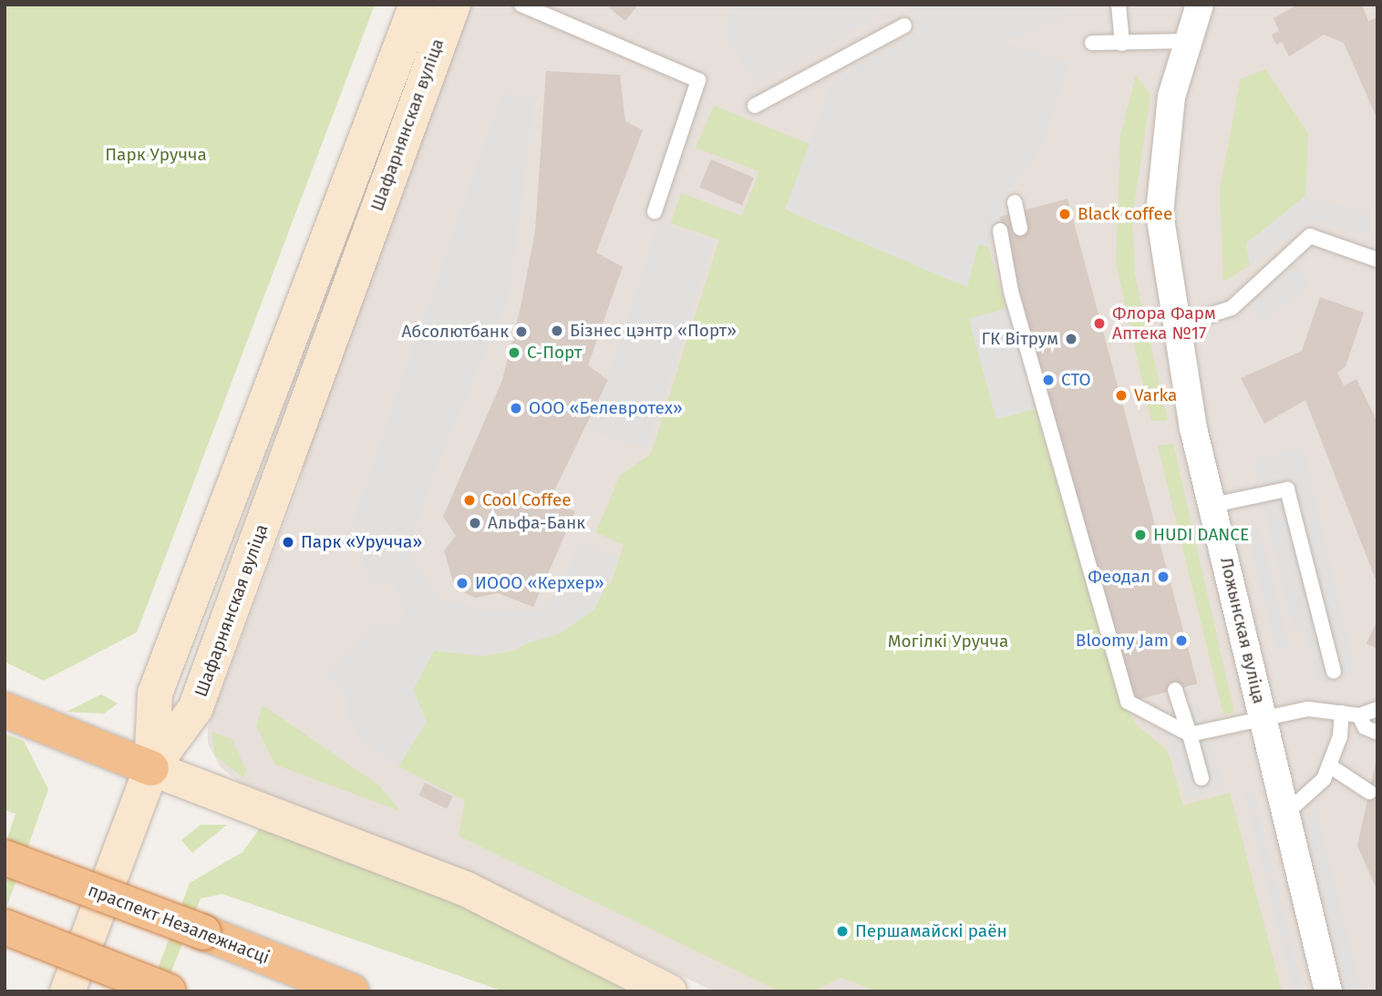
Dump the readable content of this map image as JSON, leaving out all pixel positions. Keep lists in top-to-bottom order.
{
  "streets": {
    "highway": ["праспект Незалежнасці"],
    "main road": ["Шафарнянская вуліца"],
    "street": ["Ложынская вуліца"]
  },
  "parks": ["Парк Уручча", "Могілкі Уручча"],
  "places": [
    "Black coffee",
    "Флора Фарм Аптека №17",
    "Бізнес цэнтр «Порт»",
    "Абсолютбанк",
    "ГК Вітрум",
    "С-Порт",
    "СТО",
    "Varka",
    "ООО «Белевротех»",
    "Cool Coffee",
    "Альфа-Банк",
    "HUDI DANCE",
    "Парк «Уручча»",
    "Феодал",
    "ИООО «Керхер»",
    "Bloomy Jam",
    "Першамайскі раён"
  ]
}
